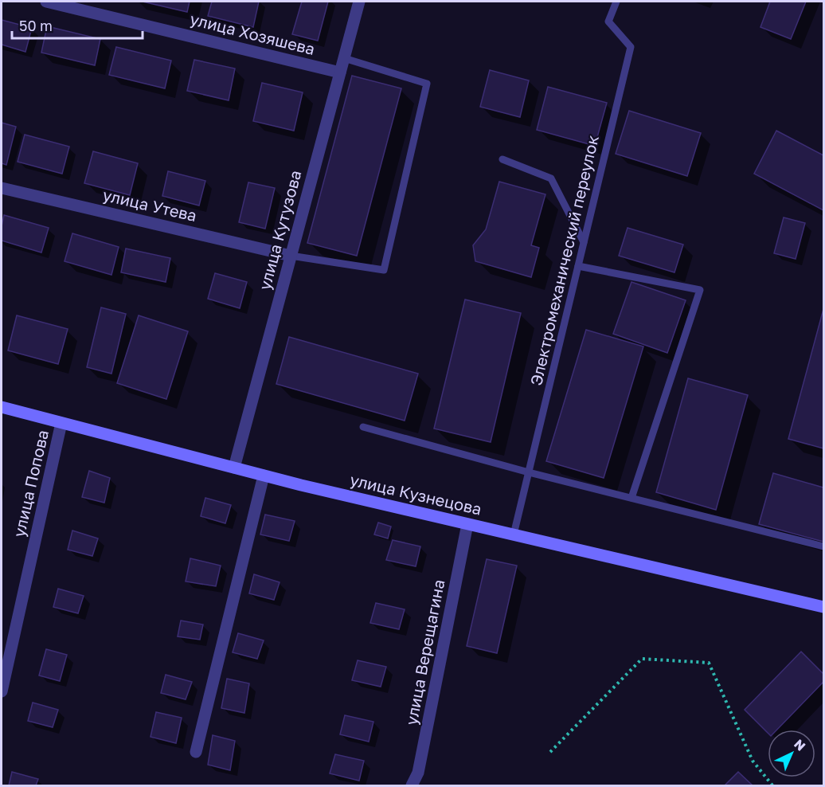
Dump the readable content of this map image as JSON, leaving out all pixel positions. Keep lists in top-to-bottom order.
{
  "streets": {
    "main road": ["улица Кузнецова"],
    "street": [
      "улица Хозяшева",
      "улица Утева",
      "улица Кутузова",
      "улица Попова",
      "улица Верещагина"
    ],
    "lane": ["Электромеханический переулок"]
  },
  "crossings": [
    ["улица Хозяшева", "улица Кутузова"],
    ["улица Утева", "улица Кутузова"],
    ["улица Кутузова", "улица Кузнецова"],
    ["Электромеханический переулок", "улица Кузнецова"],
    ["улица Попова", "улица Кузнецова"],
    ["улица Кузнецова", "улица Верещагина"]
  ],
  "scale_bar": "50 m",
  "north": "top right"
}
